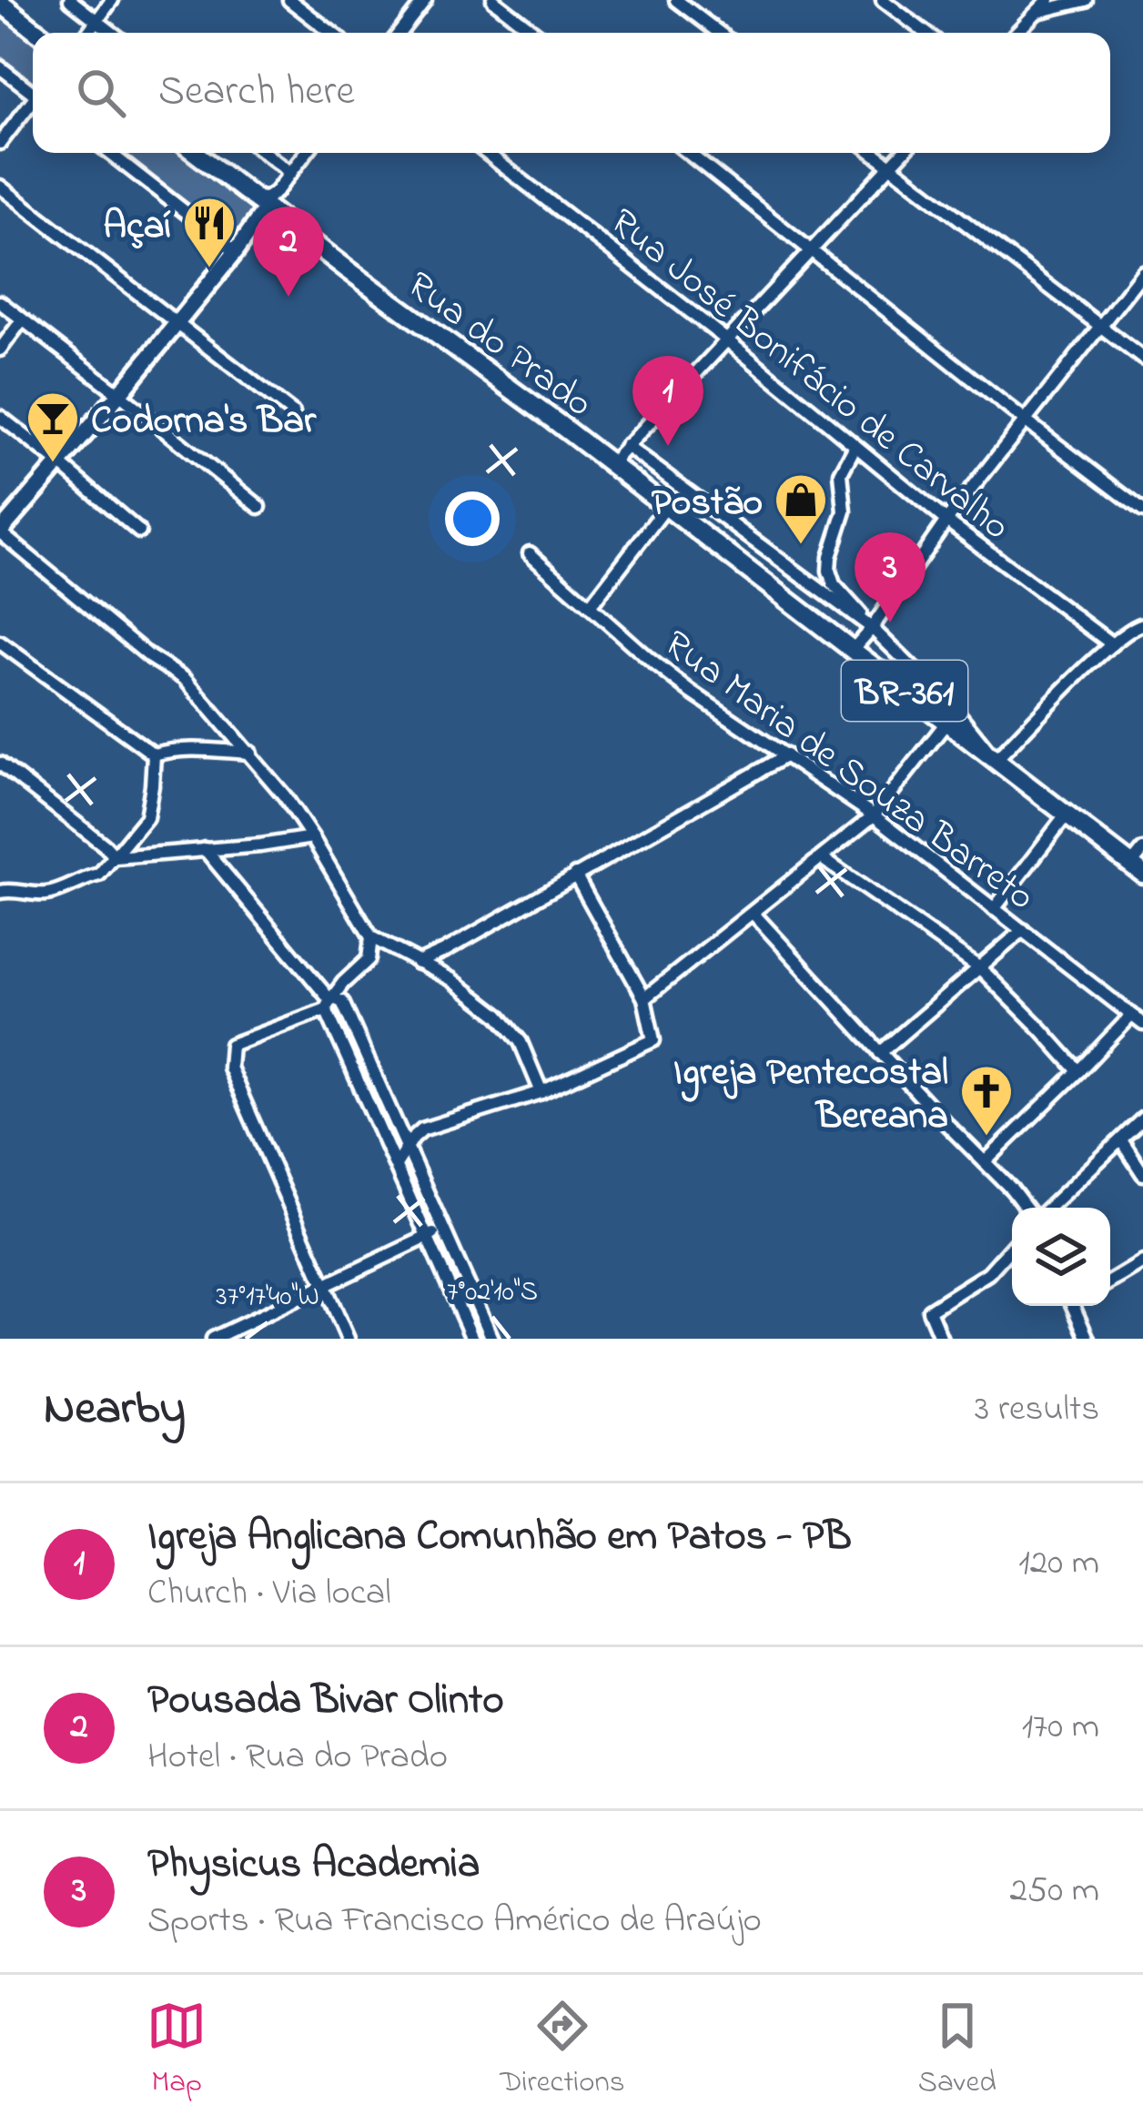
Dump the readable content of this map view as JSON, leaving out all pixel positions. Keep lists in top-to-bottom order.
{
  "streets": {
    "main road": ["Rua do Prado", "BR-361"],
    "street": ["Rua José Bonifácio de Carvalho", "Rua Maria de Souza Barreto"]
  },
  "places": {
    "restaurant": ["Açaí"],
    "bar": ["Codorna's Bar"],
    "shop": ["Postão"],
    "church": ["Igreja Pentecostal Bereana"]
  },
  "page": {
    "search": "Search here",
    "pins": ["2", "1", "3"],
    "heading": ["Nearby", "3 results"],
    "list": [
      {
        "mark": "1",
        "name": "Igreja Anglicana Comunhão em Patos - PB",
        "note": "Church · Via local",
        "value": "120 m"
      },
      {
        "mark": "2",
        "name": "Pousada Bivar Olinto",
        "note": "Hotel · Rua do Prado",
        "value": "170 m"
      },
      {
        "mark": "3",
        "name": "Physicus Academia",
        "note": "Sports · Rua Francisco Américo de Araújo",
        "value": "250 m"
      }
    ],
    "nav": ["Map", "Directions", "Saved"]
  },
  "coordinates": ["7°02'10\"S", "37°17'40\"W"]
}
